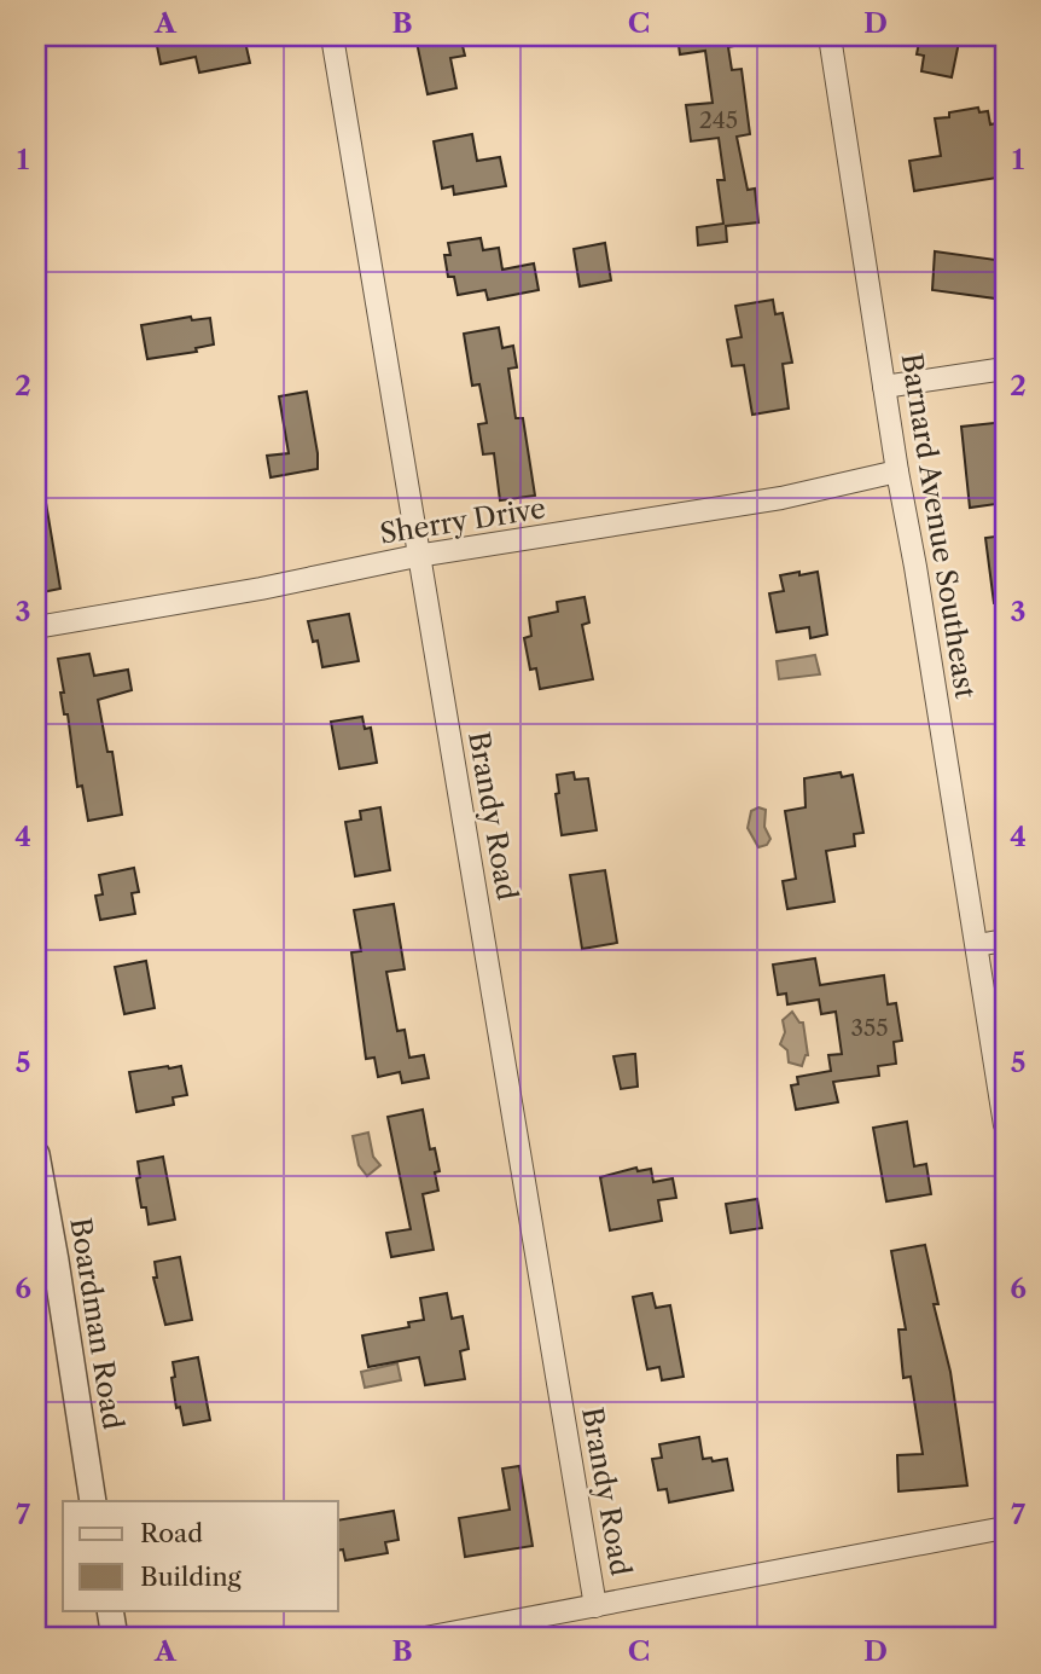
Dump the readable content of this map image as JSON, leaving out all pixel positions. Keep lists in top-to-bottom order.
{
  "streets": {
    "street": [
      "Sherry Drive",
      "Barnard Avenue Southeast",
      "Brandy Road",
      "Boardman Road"
    ]
  },
  "crossings": [
    ["Sherry Drive", "Barnard Avenue Southeast"],
    ["Sherry Drive", "Brandy Road"]
  ],
  "house_numbers": ["245", "355"],
  "legend": ["Road", "Building"],
  "grid": {
    "columns": [
      "A",
      "B",
      "C",
      "D"
    ],
    "rows": [
      "1",
      "2",
      "3",
      "4",
      "5",
      "6",
      "7"
    ]
  }
}
